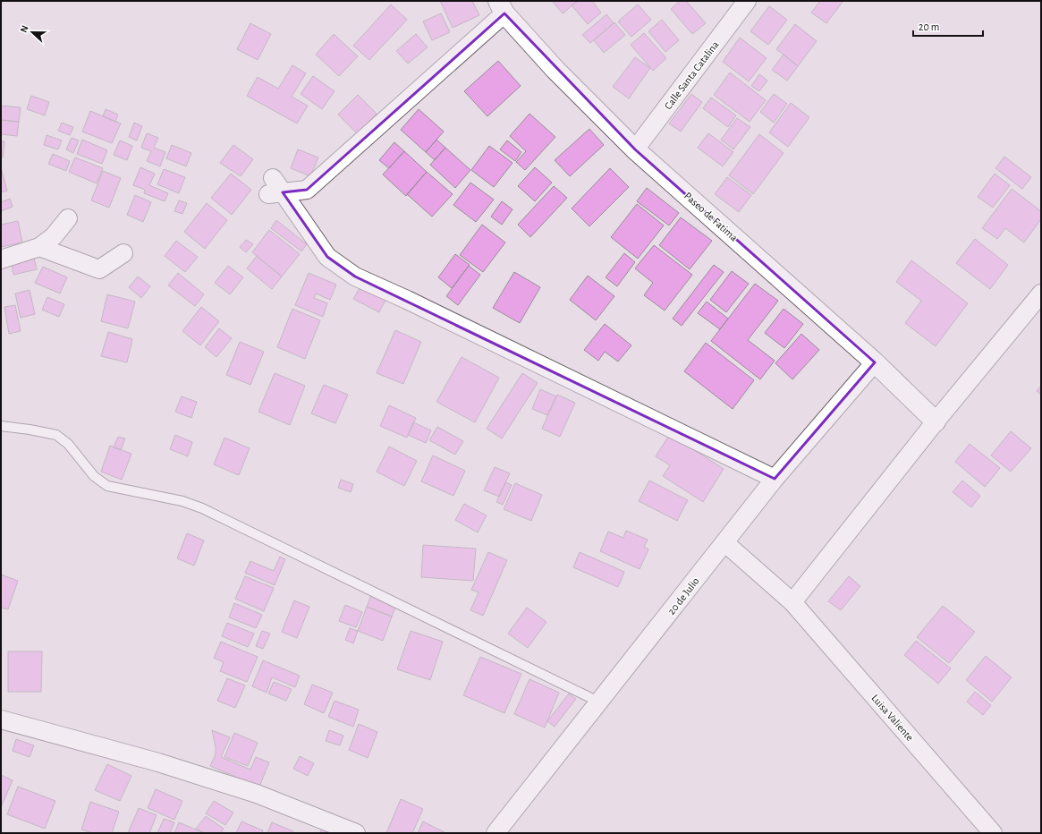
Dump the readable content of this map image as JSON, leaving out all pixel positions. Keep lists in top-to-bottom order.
{
  "streets": {
    "street": [
      "Calle Santa Catalina",
      "Paseo de Fatima",
      "20 de Julio",
      "Luisa Valiente"
    ]
  },
  "crossings": [
    ["Calle Santa Catalina", "Paseo de Fatima"],
    ["Paseo de Fatima", "20 de Julio"],
    ["20 de Julio", "Luisa Valiente"]
  ],
  "scale_bar": "20 m",
  "north": "left"
}
